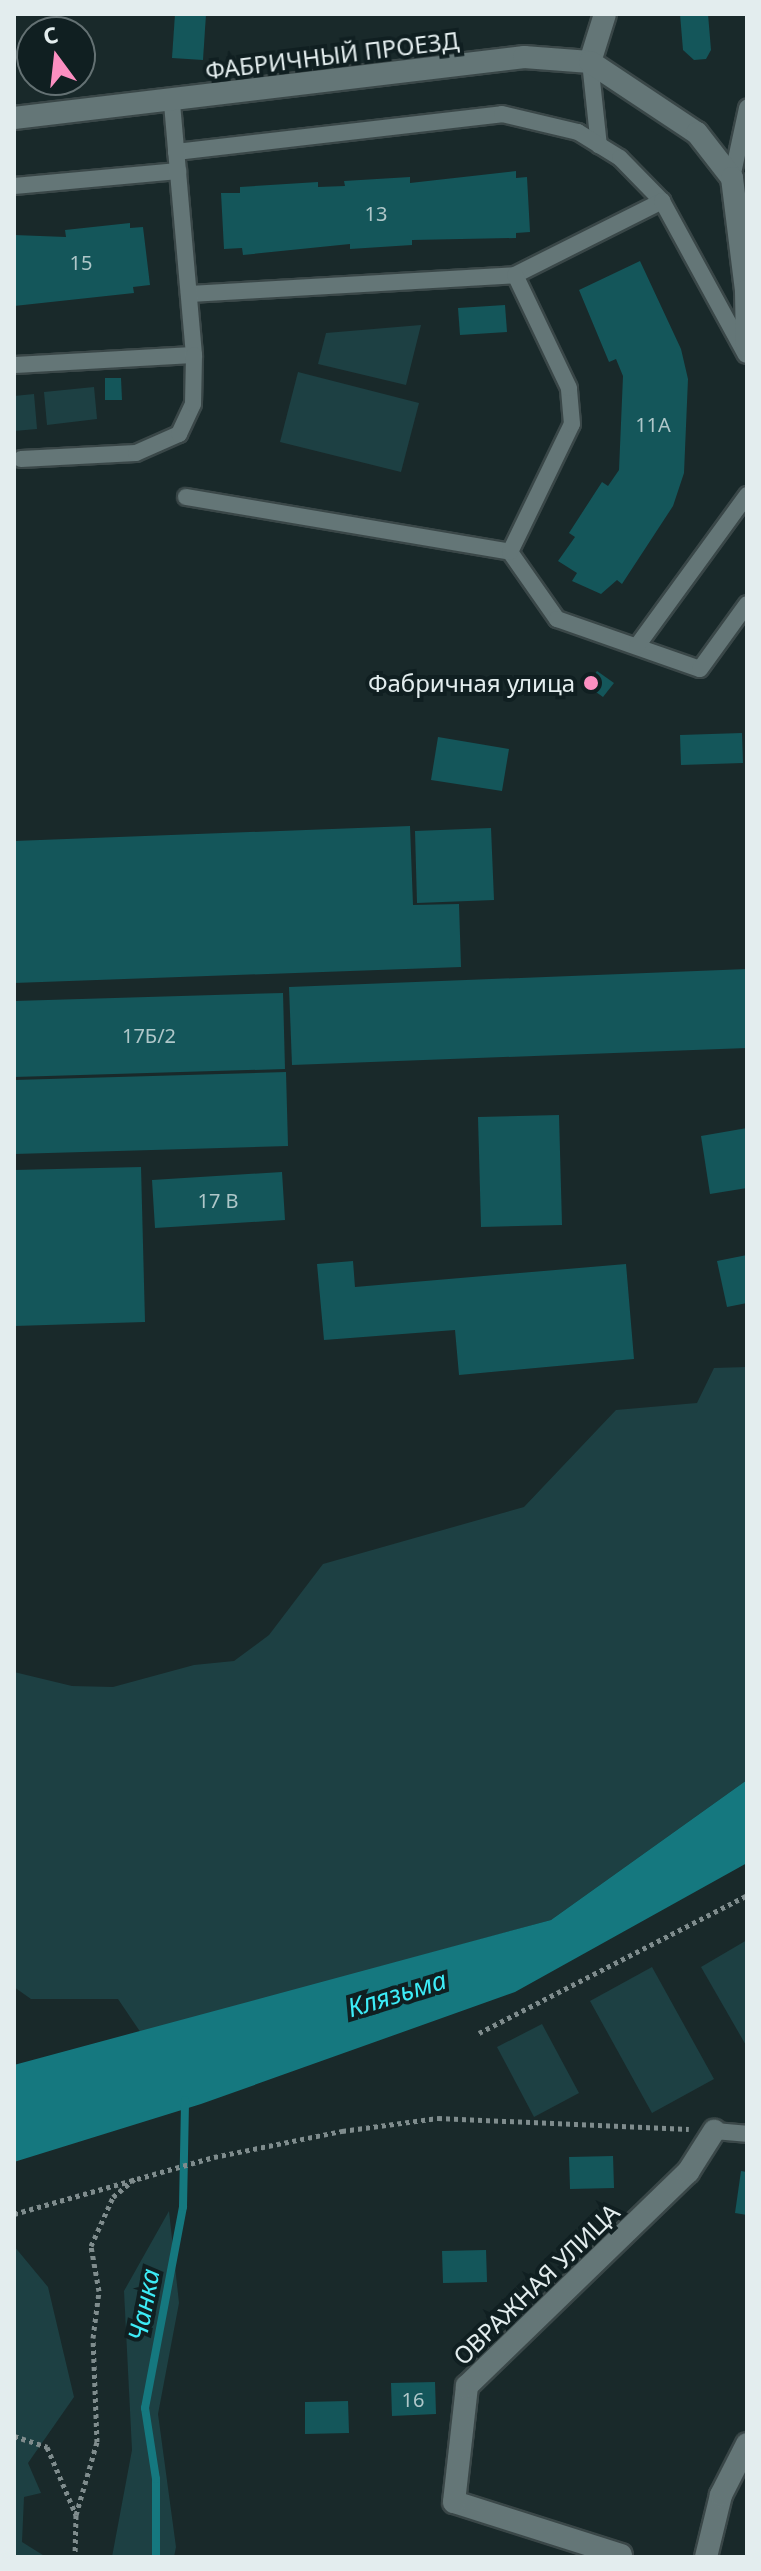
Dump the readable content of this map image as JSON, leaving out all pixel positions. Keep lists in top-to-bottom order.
{
  "streets": {
    "street": ["ФАБРИЧНЫЙ ПРОЕЗД", "ОВРАЖНАЯ УЛИЦА"]
  },
  "water": ["Клязьма", "Чанка"],
  "places": ["Фабричная улица"],
  "house_numbers": [
    "13",
    "15",
    "11А",
    "17Б/2",
    "17 В",
    "16"
  ],
  "north": "top"
}
